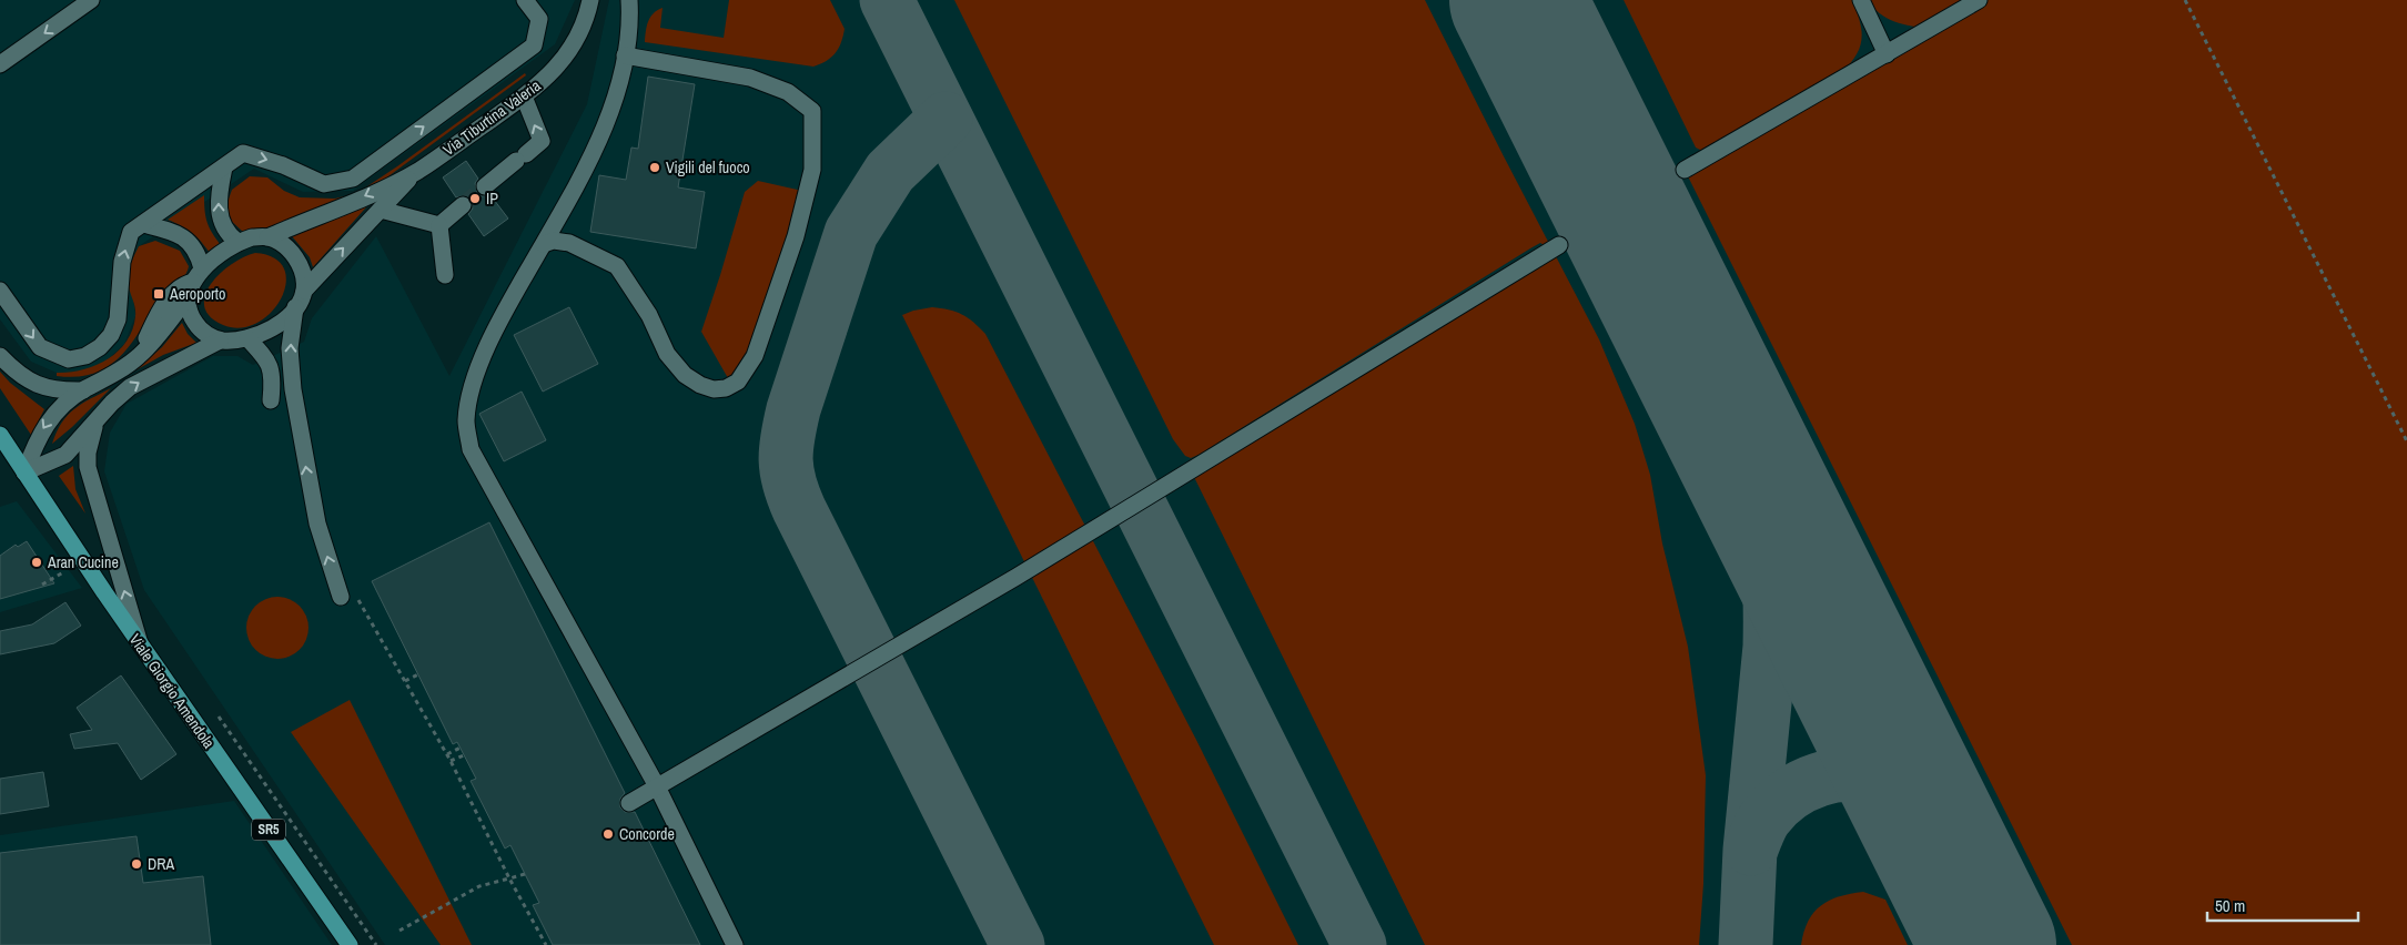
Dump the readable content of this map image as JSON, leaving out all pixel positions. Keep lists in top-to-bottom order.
{
  "streets": {
    "main road": ["Viale Giorgio Amendola", "SR5"],
    "street": ["Via Tiburtina Valeria"]
  },
  "places": {
    "other": [
      "Vigili del fuoco",
      "IP",
      "Aran Cucine",
      "Concorde",
      "DRA"
    ],
    "transit": ["Aeroporto"]
  },
  "scale_bar": "50 m"
}
